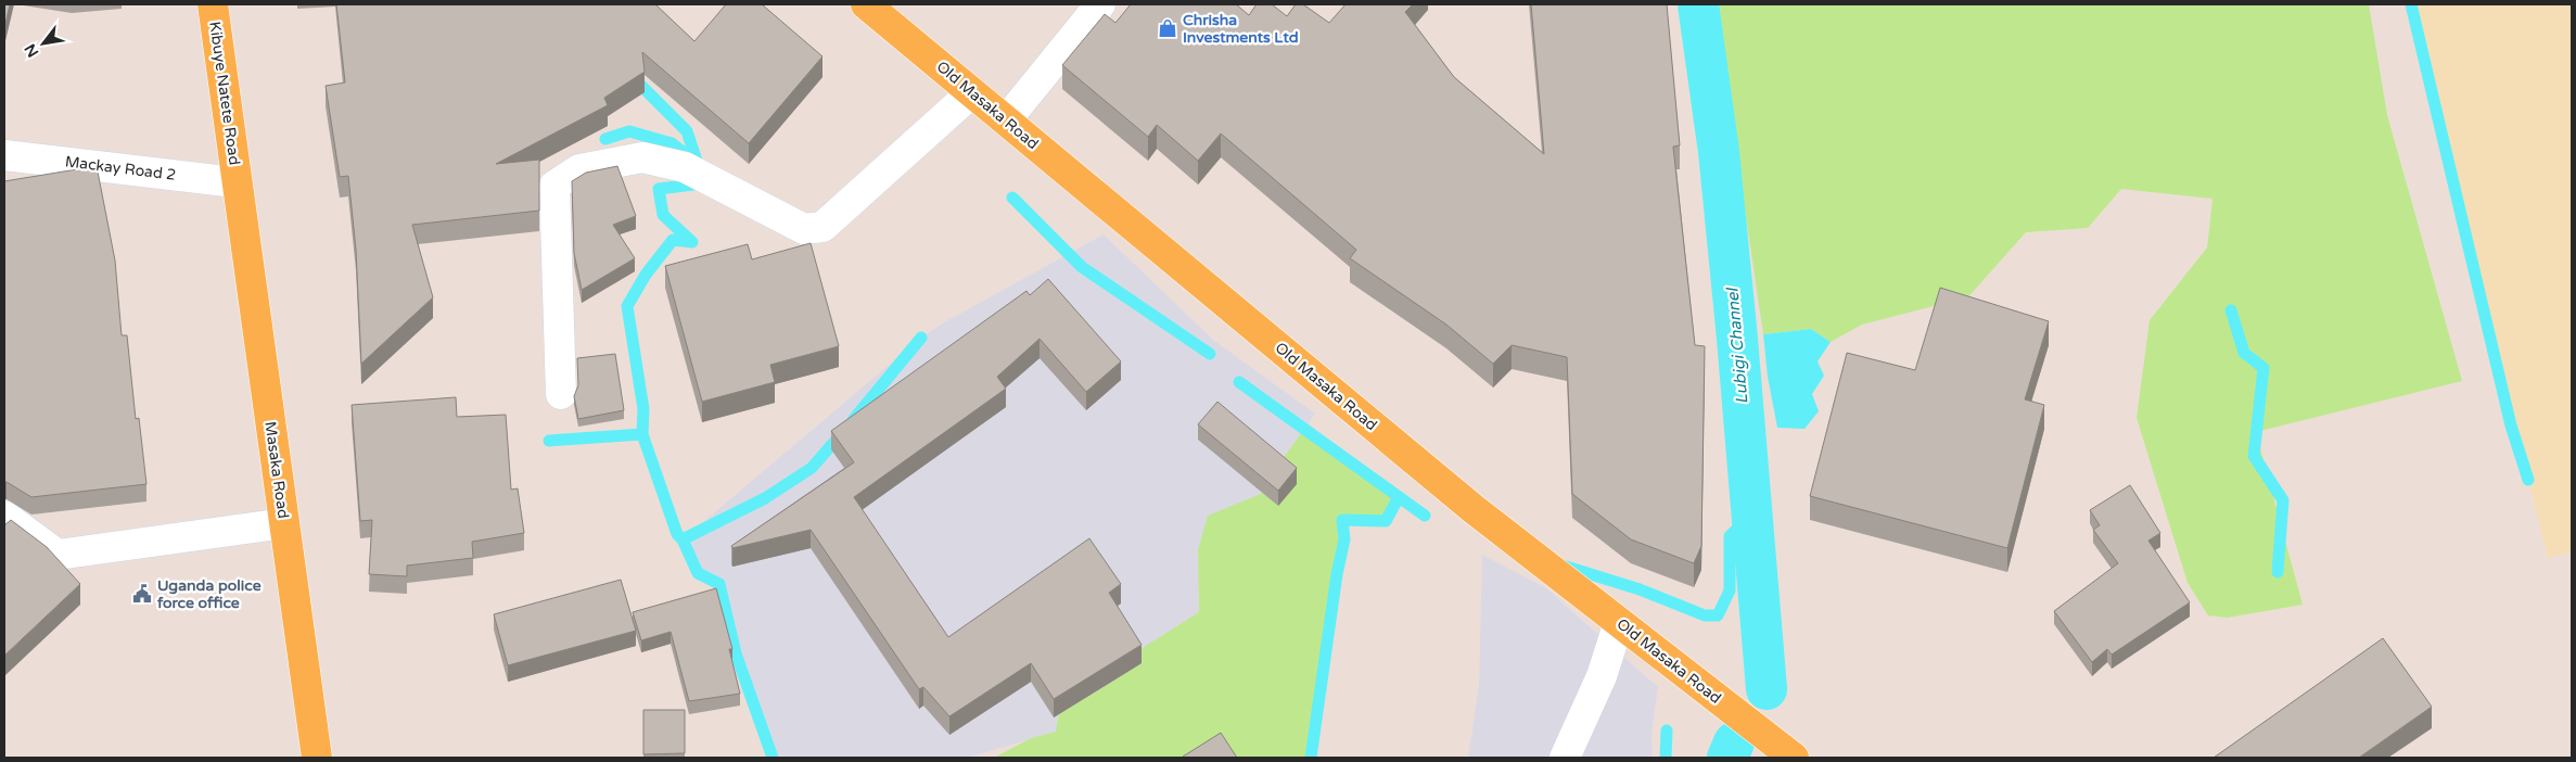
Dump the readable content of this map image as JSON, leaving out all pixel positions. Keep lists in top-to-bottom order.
{
  "streets": {
    "main road": ["Kibuye Natete Road", "Old Masaka Road", "Masaka Road"],
    "street": ["Mackay Road 2"]
  },
  "crossings": [
    ["Kibuye Natete Road", "Mackay Road 2"],
    ["Kibuye Natete Road", "Masaka Road"],
    ["Mackay Road 2", "Masaka Road"]
  ],
  "water": ["Lubigi Channel"],
  "places": {
    "shop": ["Chrisha Investments Ltd"],
    "public building": ["Uganda police force office"]
  },
  "north": "bottom left"
}
